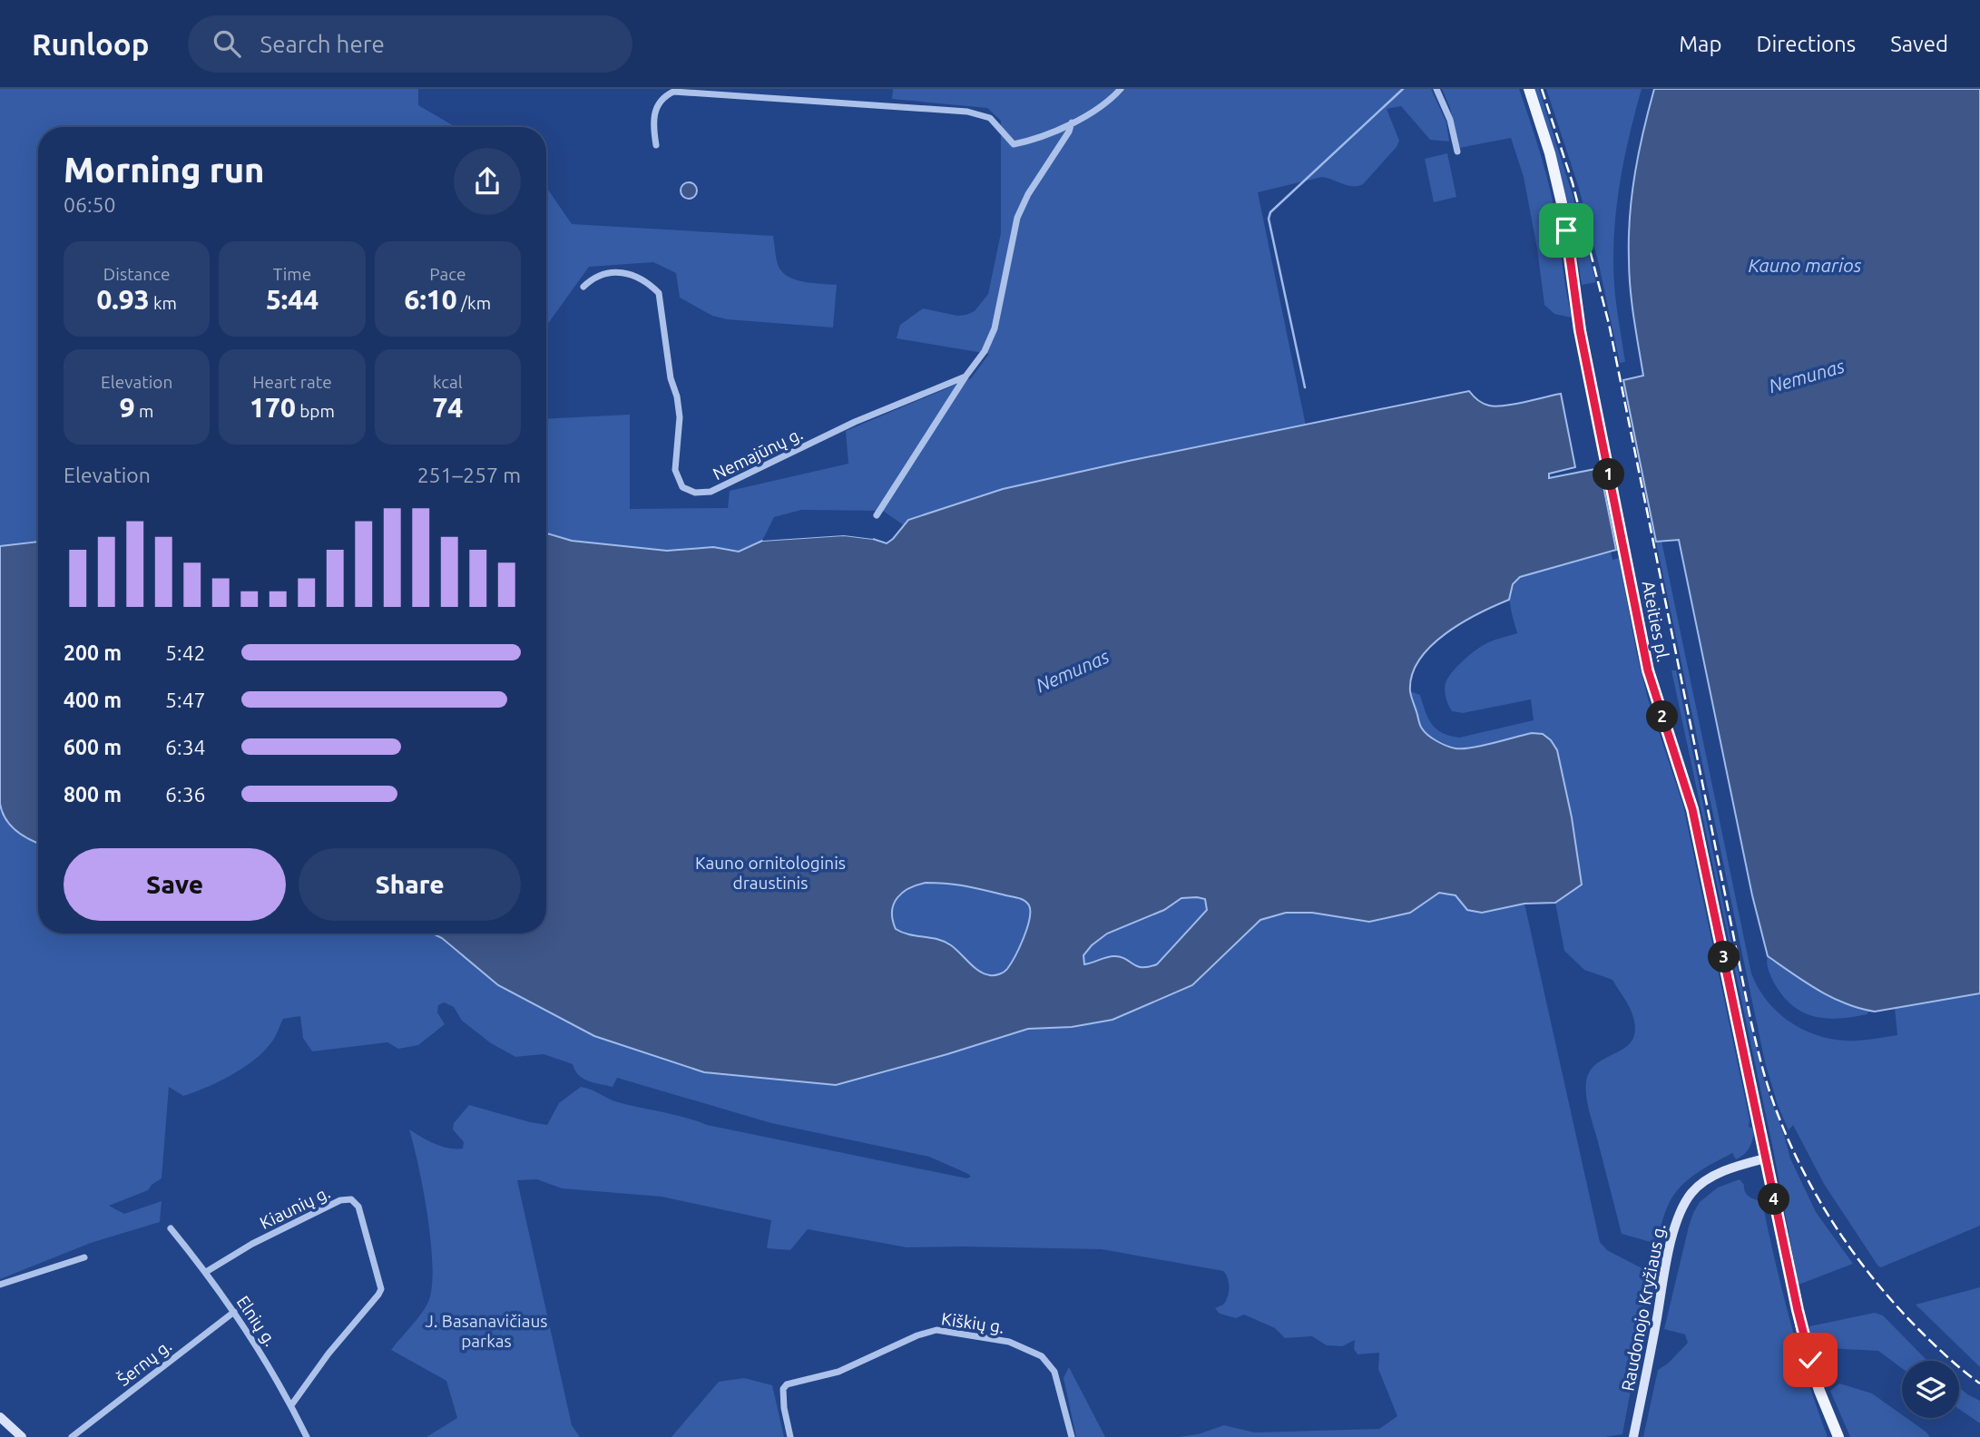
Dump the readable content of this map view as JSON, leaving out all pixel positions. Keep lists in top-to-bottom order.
{
  "streets": {
    "main road": ["Ateities pl.", "Raudonojo Kryžiaus g."],
    "street": [
      "Nemajūnų g.",
      "Kiaunių g.",
      "Elnių g.",
      "Kiškių g.",
      "Šernų g."
    ]
  },
  "crossings": [
    ["Ateities pl.", "Raudonojo Kryžiaus g."],
    ["Kiaunių g.", "Elnių g."],
    ["Elnių g.", "Šernų g."]
  ],
  "water": ["Kauno marios", "Nemunas"],
  "parks": ["Kauno ornitologinis draustinis", "J. Basanavičiaus parkas"],
  "page": {
    "header": "Runloop",
    "search": "Search here",
    "nav": ["Map", "Directions", "Saved"],
    "heading": ["Morning run", "06:50"],
    "stats": [
      ["Distance", "0.93 km"],
      ["Time", "5:44"],
      ["Pace", "6:10 /km"],
      ["Elevation", "9 m"],
      ["Heart rate", "170 bpm"],
      ["kcal", "74"]
    ],
    "chart": ["Elevation", "251–257 m"],
    "pins": [
      "1",
      "2",
      "3",
      "4"
    ],
    "list": [
      {
        "name": "200 m",
        "note": "5:42"
      },
      {
        "name": "400 m",
        "note": "5:47"
      },
      {
        "name": "600 m",
        "note": "6:34"
      },
      {
        "name": "800 m",
        "note": "6:36"
      }
    ],
    "buttons": ["Save", "Share"]
  }
}
